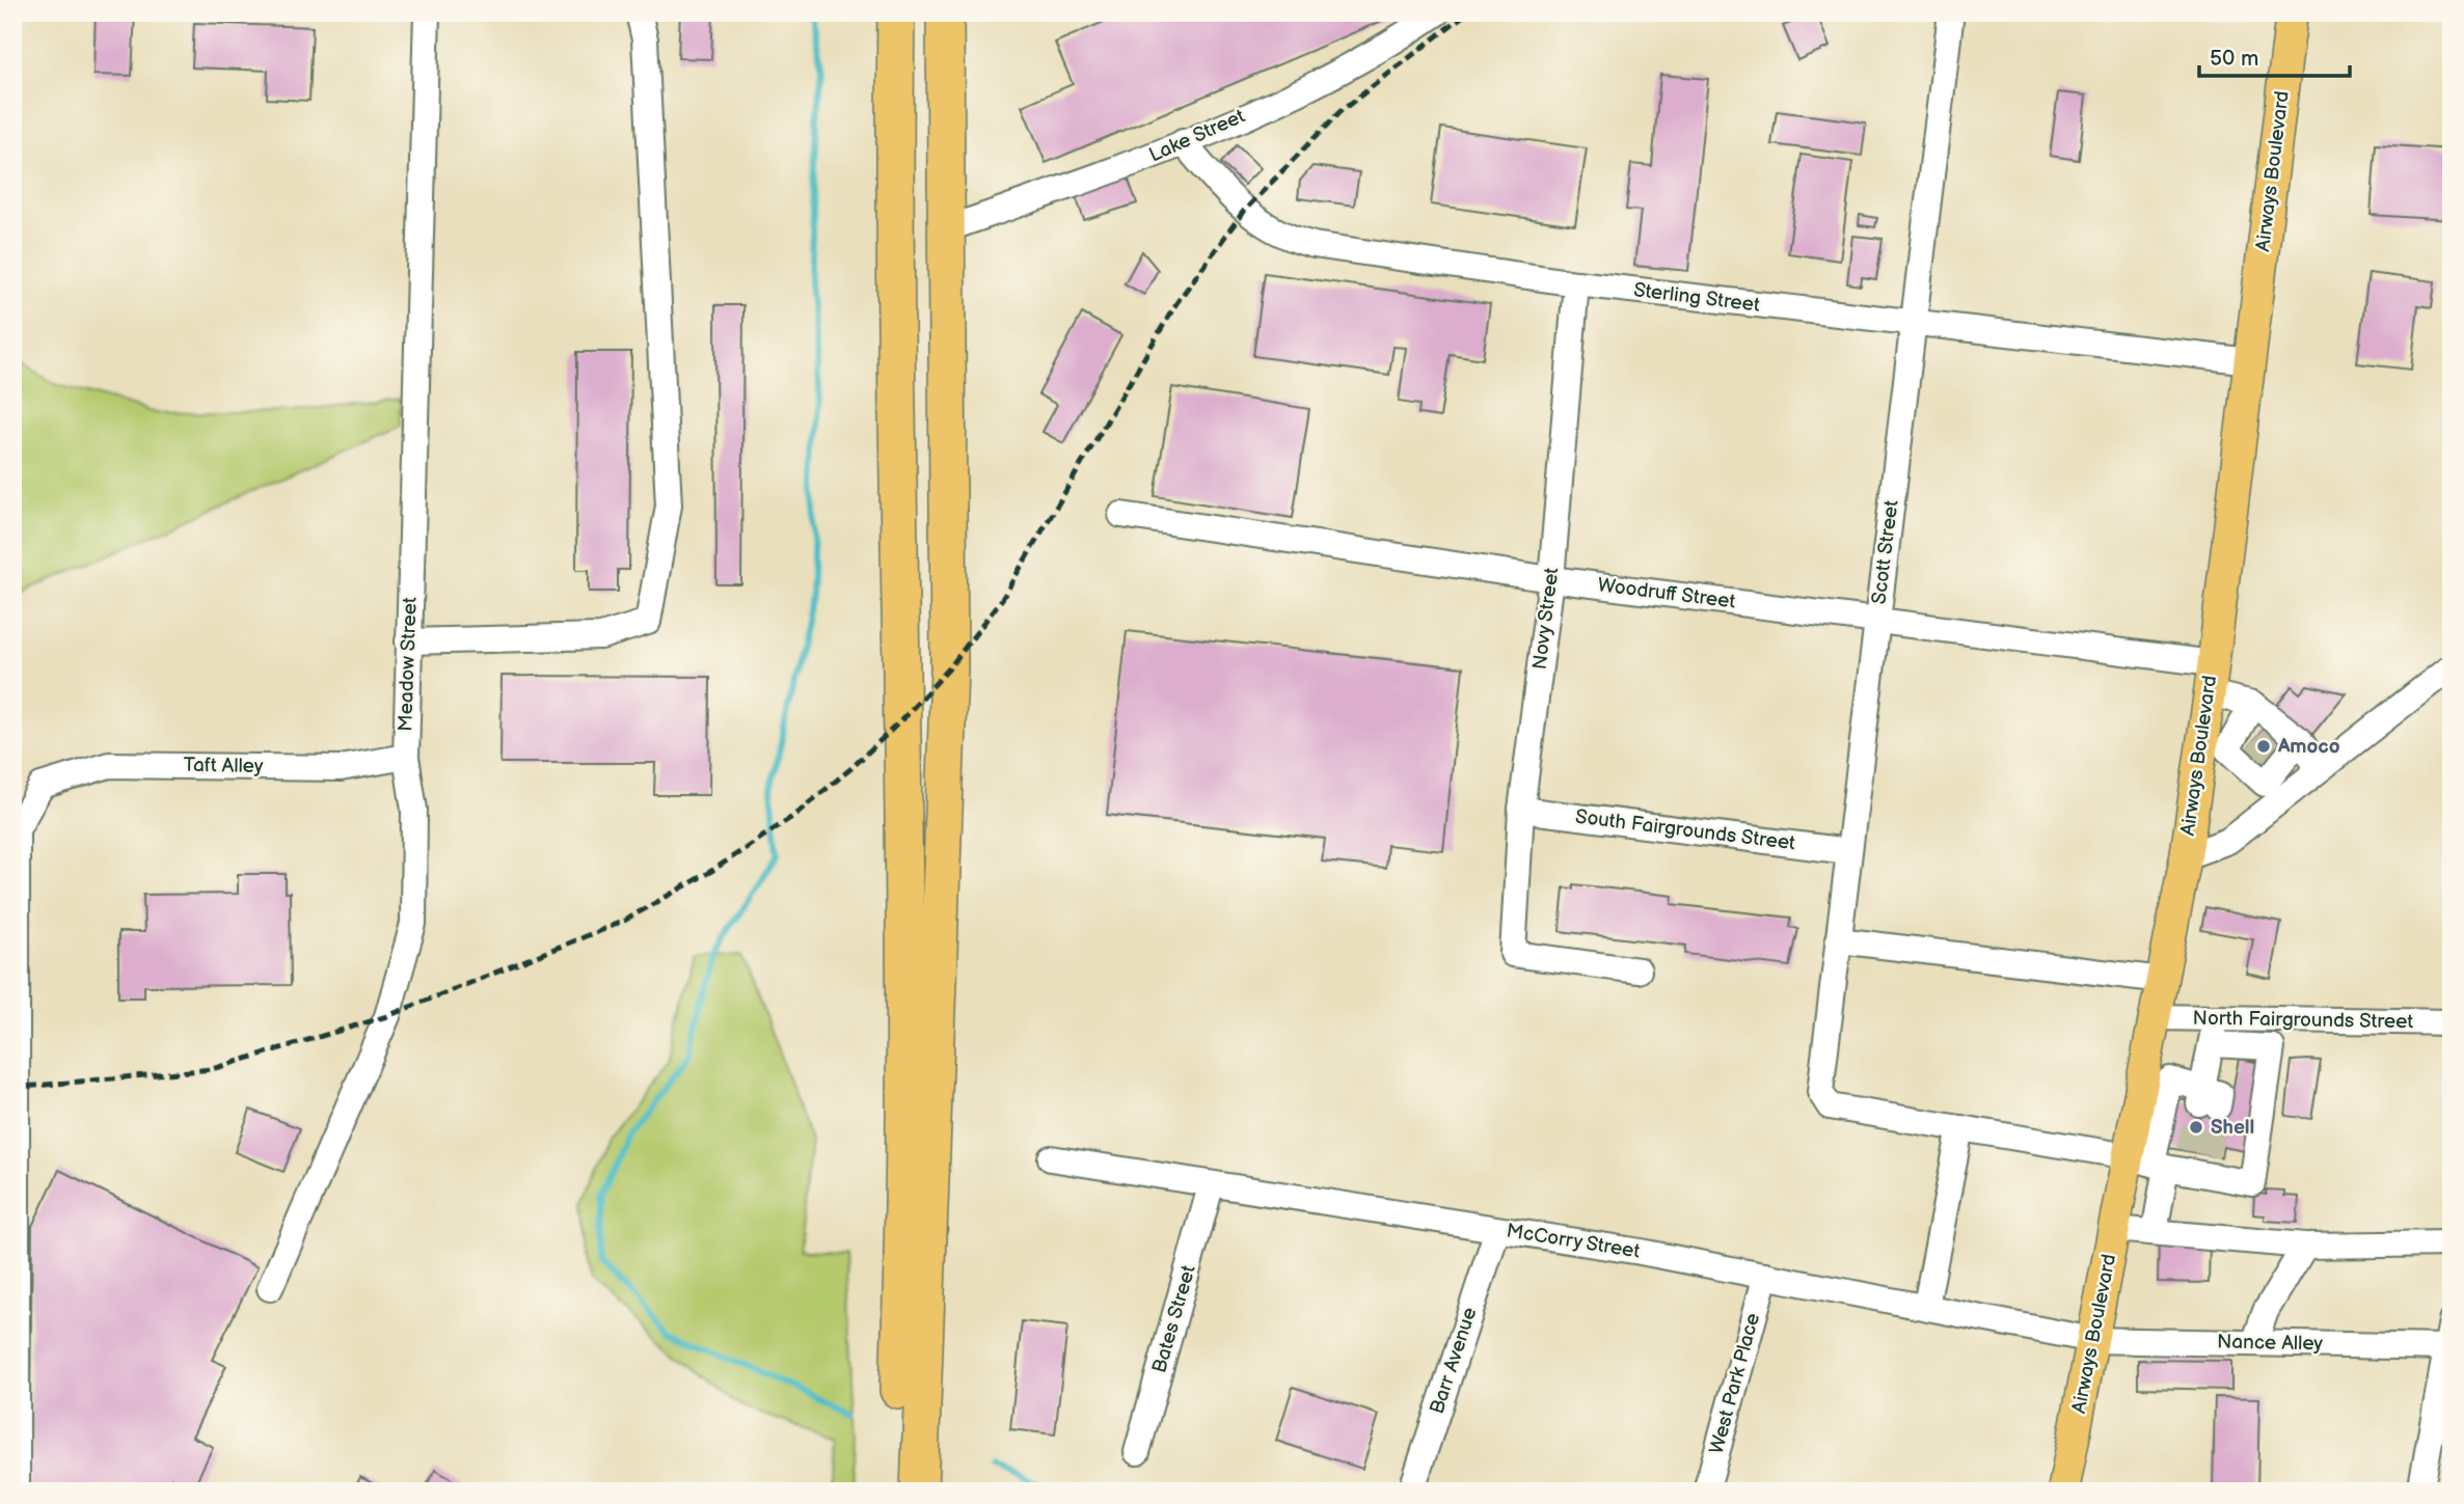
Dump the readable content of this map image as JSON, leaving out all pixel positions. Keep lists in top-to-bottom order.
{
  "streets": {
    "main road": ["Airways Boulevard"],
    "street": [
      "Lake Street",
      "Sterling Street",
      "Scott Street",
      "Woodruff Street",
      "Novy Street",
      "Meadow Street",
      "Taft Alley",
      "South Fairgrounds Street",
      "North Fairgrounds Street",
      "McCorry Street",
      "Bates Street",
      "Nance Alley",
      "Barr Avenue",
      "West Park Place"
    ]
  },
  "crossings": [
    ["Lake Street", "Sterling Street"],
    ["Airways Boulevard", "Sterling Street"],
    ["Airways Boulevard", "Woodruff Street"],
    ["Airways Boulevard", "North Fairgrounds Street"],
    ["Airways Boulevard", "McCorry Street"],
    ["Airways Boulevard", "Nance Alley"],
    ["Sterling Street", "Scott Street"],
    ["Sterling Street", "Novy Street"],
    ["Scott Street", "Woodruff Street"],
    ["Scott Street", "South Fairgrounds Street"],
    ["Woodruff Street", "Novy Street"],
    ["Novy Street", "South Fairgrounds Street"],
    ["Meadow Street", "Taft Alley"],
    ["McCorry Street", "Bates Street"],
    ["McCorry Street", "Nance Alley"],
    ["McCorry Street", "Barr Avenue"],
    ["McCorry Street", "West Park Place"]
  ],
  "places": ["Amoco", "Shell"],
  "scale_bar": "50 m"
}
